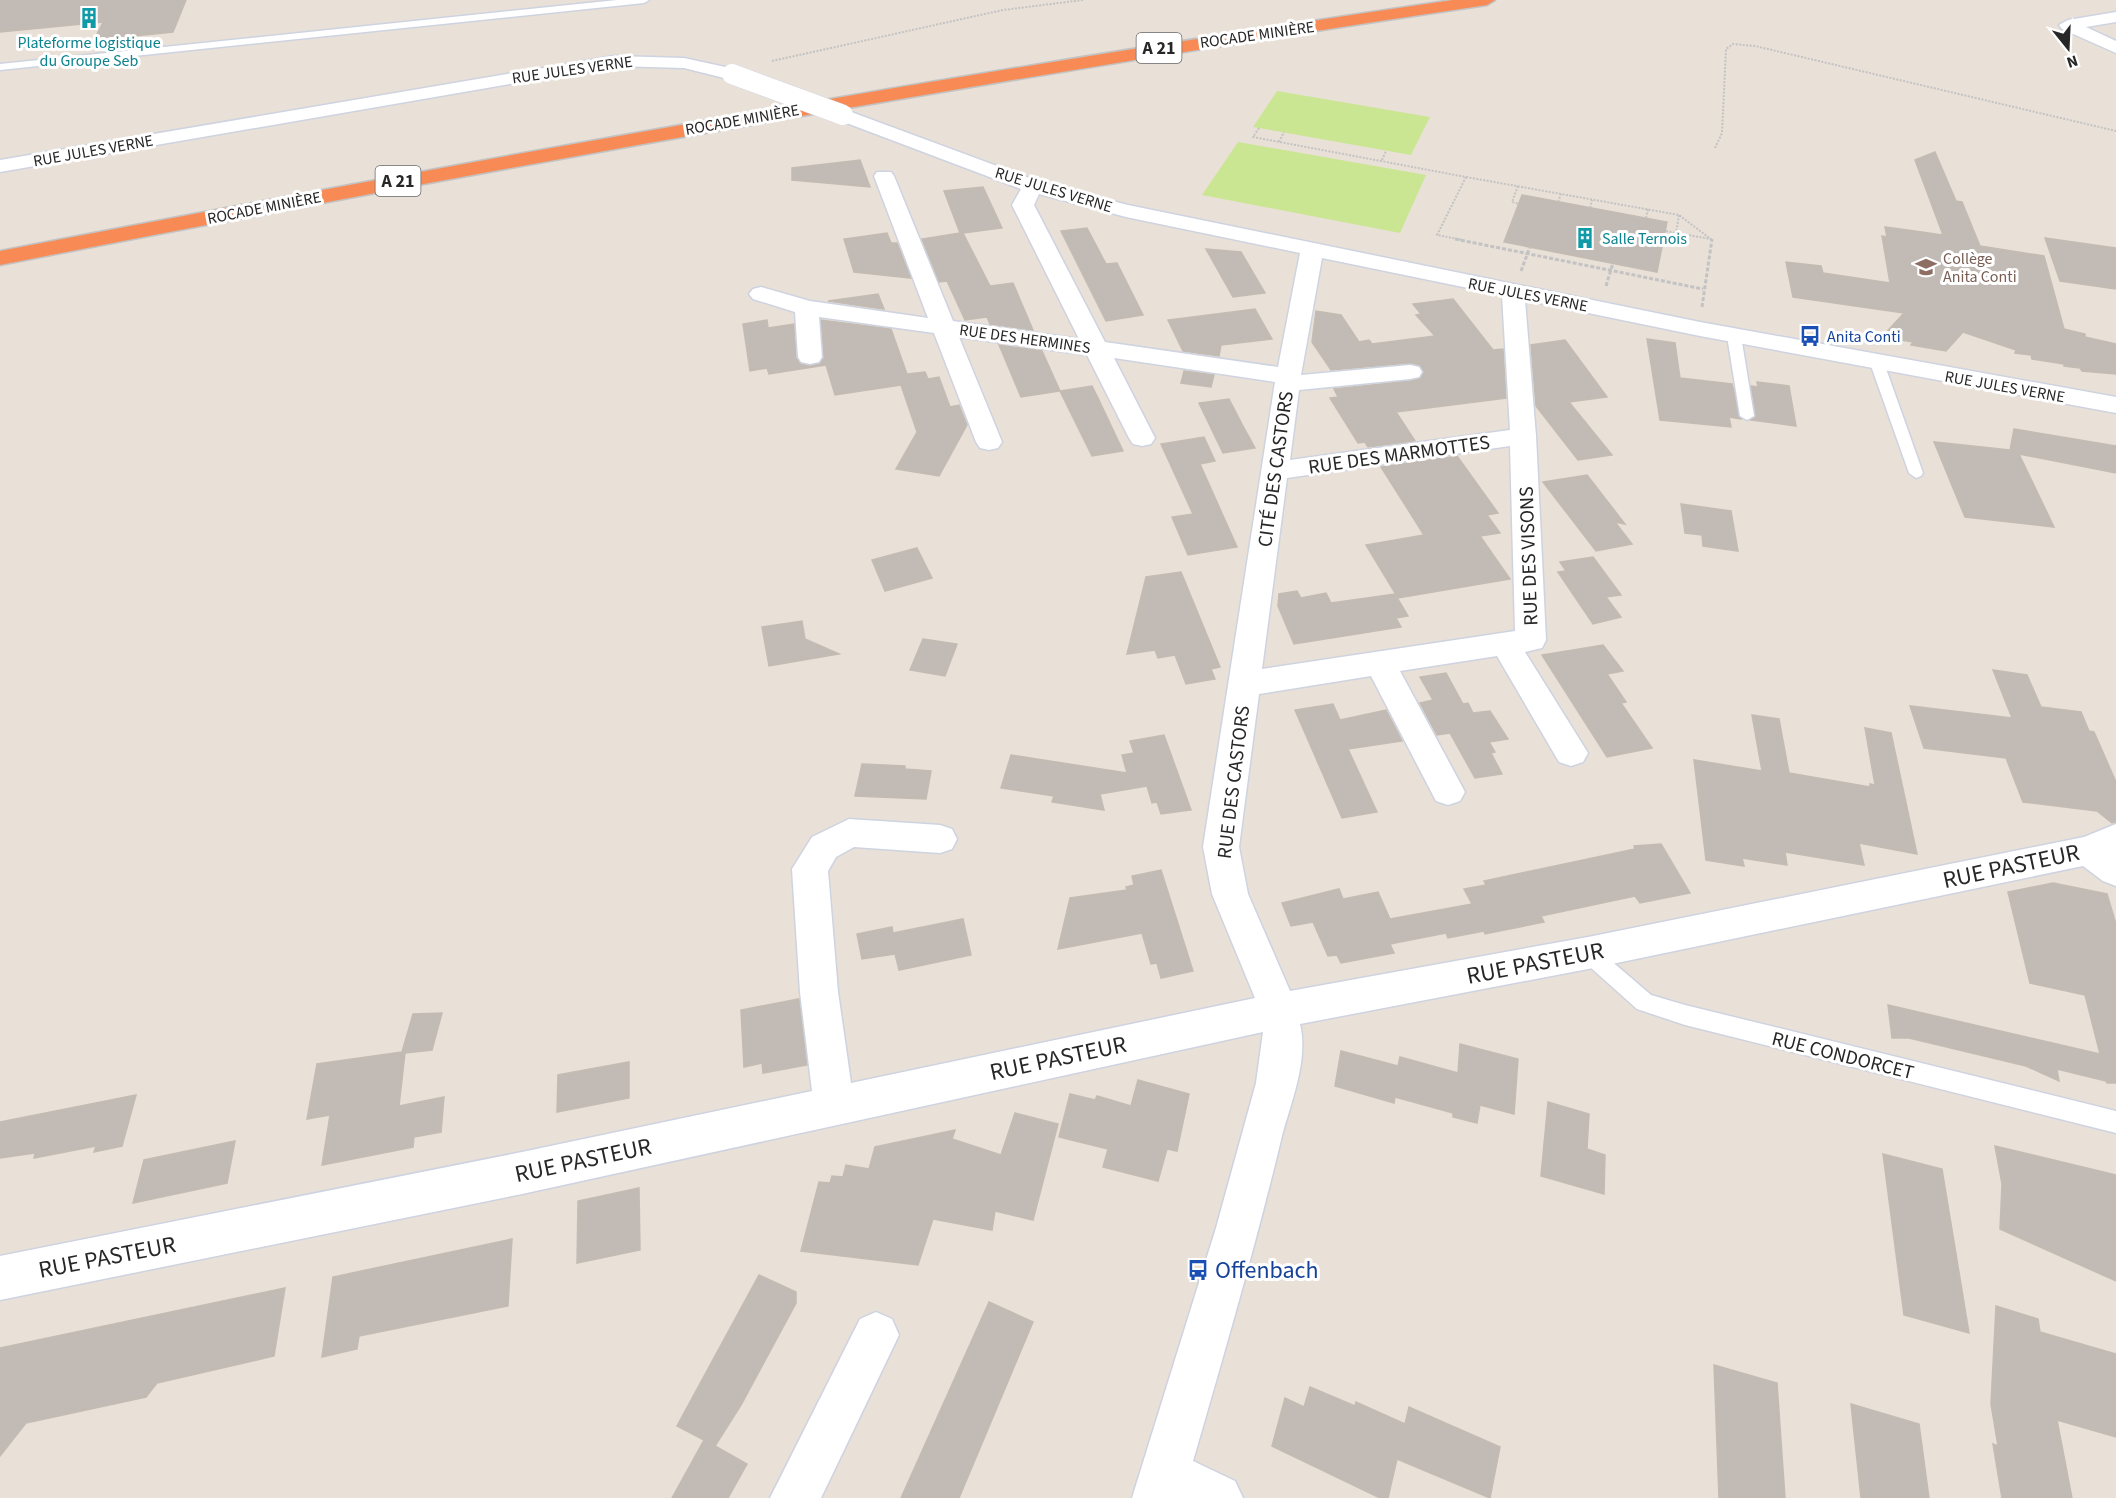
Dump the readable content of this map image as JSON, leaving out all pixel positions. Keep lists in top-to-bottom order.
{
  "streets": {
    "highway": ["ROCADE MINIÈRE", "A 21"],
    "street": [
      "RUE JULES VERNE",
      "RUE DES HERMINES",
      "RUE DES MARMOTTES",
      "CITÉ DES CASTORS",
      "RUE DES VISONS",
      "RUE DES CASTORS",
      "RUE PASTEUR"
    ],
    "lane": ["RUE CONDORCET"]
  },
  "crossings": [
    ["RUE JULES VERNE", "CITÉ DES CASTORS"],
    ["RUE JULES VERNE", "RUE DES VISONS"],
    ["RUE DES HERMINES", "CITÉ DES CASTORS"],
    ["RUE DES MARMOTTES", "CITÉ DES CASTORS"],
    ["RUE DES MARMOTTES", "RUE DES VISONS"],
    ["CITÉ DES CASTORS", "RUE DES VISONS"],
    ["CITÉ DES CASTORS", "RUE DES CASTORS"],
    ["RUE DES VISONS", "RUE DES CASTORS"],
    ["RUE DES CASTORS", "RUE PASTEUR"],
    ["RUE PASTEUR", "RUE CONDORCET"]
  ],
  "places": {
    "building": ["Plateforme logistique du Groupe Seb", "Salle Ternois"],
    "school or university": ["Collège Anita Conti"],
    "bus stop": ["Anita Conti", "Offenbach"]
  },
  "north": "bottom"
}
